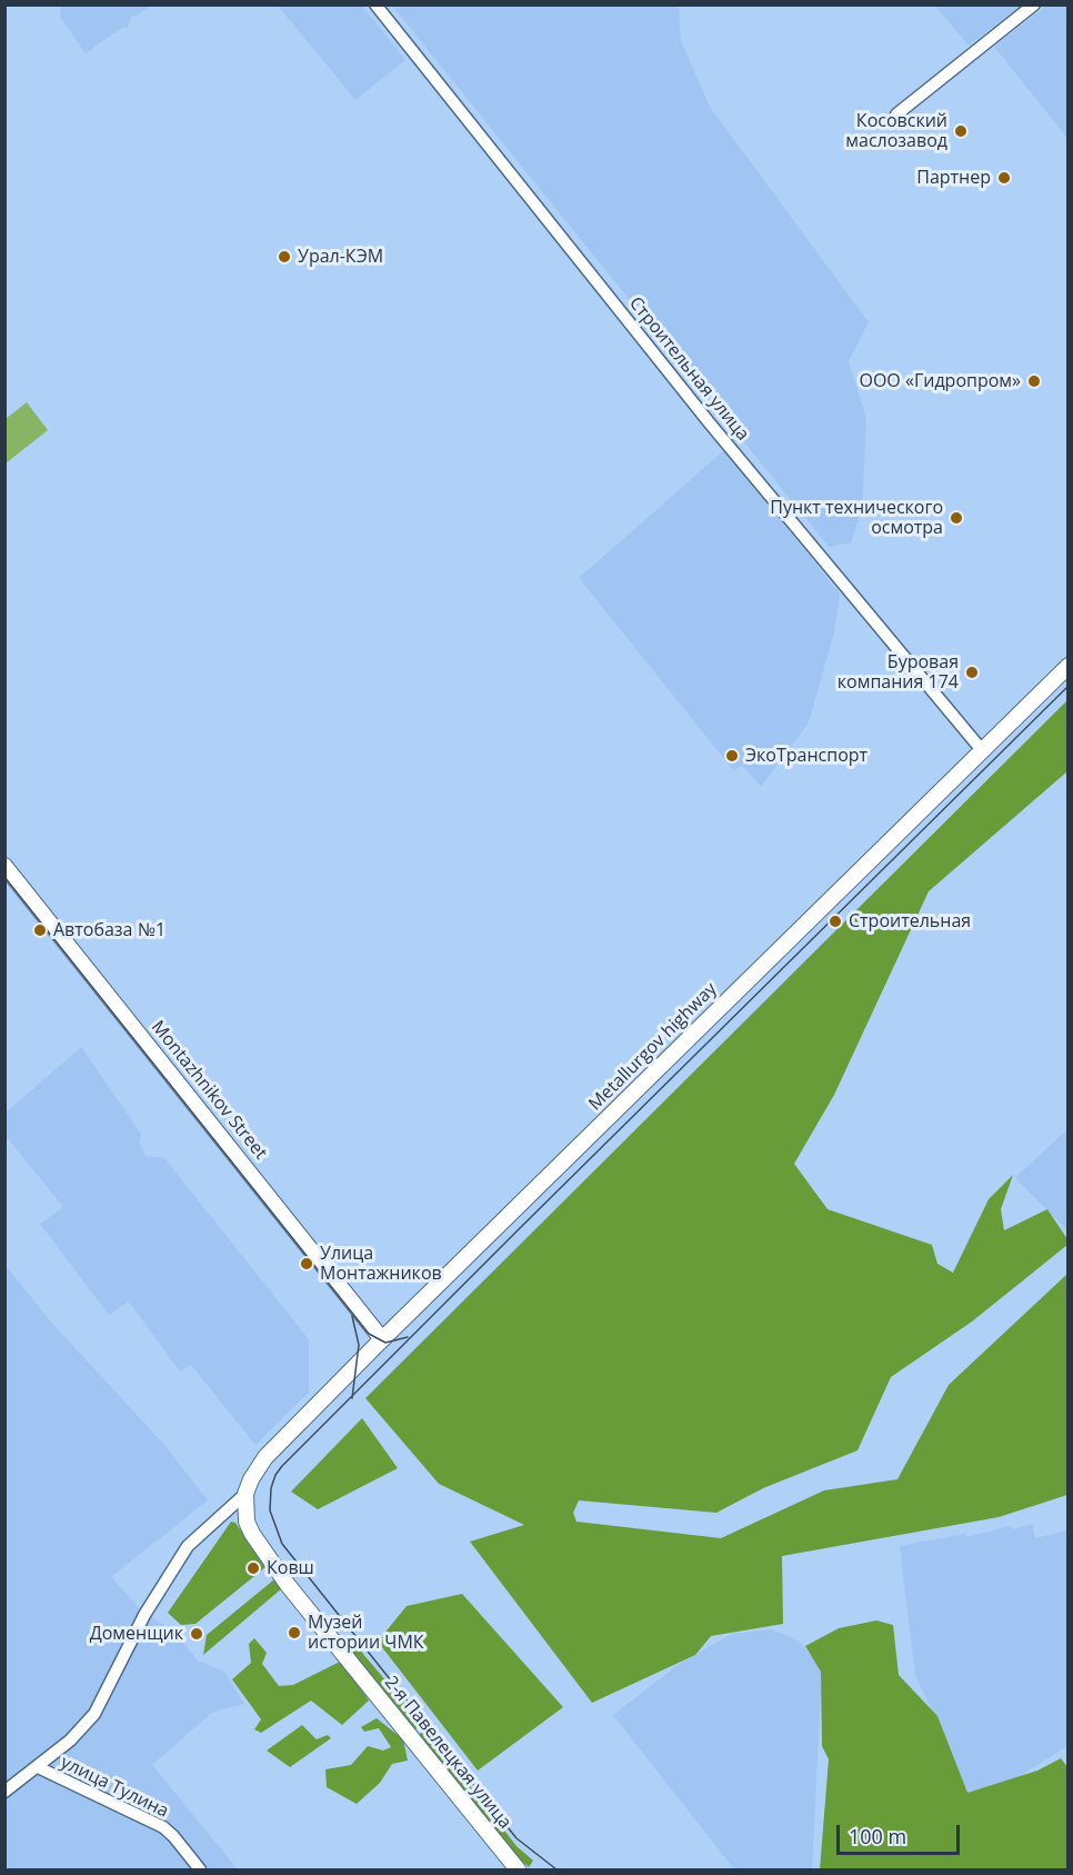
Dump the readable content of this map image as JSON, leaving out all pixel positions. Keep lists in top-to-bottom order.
{
  "streets": {
    "main road": ["Metallurgov highway", "Montazhnikov Street", "2-я Павелецкая улица"],
    "street": ["Строительная улица", "улица Тулина"]
  },
  "crossings": [
    ["Строительная улица", "Metallurgov highway"],
    ["Metallurgov highway", "Montazhnikov Street"],
    ["Metallurgov highway", "2-я Павелецкая улица"]
  ],
  "places": [
    "Косовский маслозавод",
    "Партнер",
    "Урал-КЭМ",
    "ООО «Гидропром»",
    "Пункт технического осмотра",
    "Буровая компания 174",
    "ЭкоТранспорт",
    "Строительная",
    "Автобаза №1",
    "Улица Монтажников",
    "Ковш",
    "Музей истории ЧМК",
    "Доменщик"
  ],
  "scale_bar": "100 m"
}
